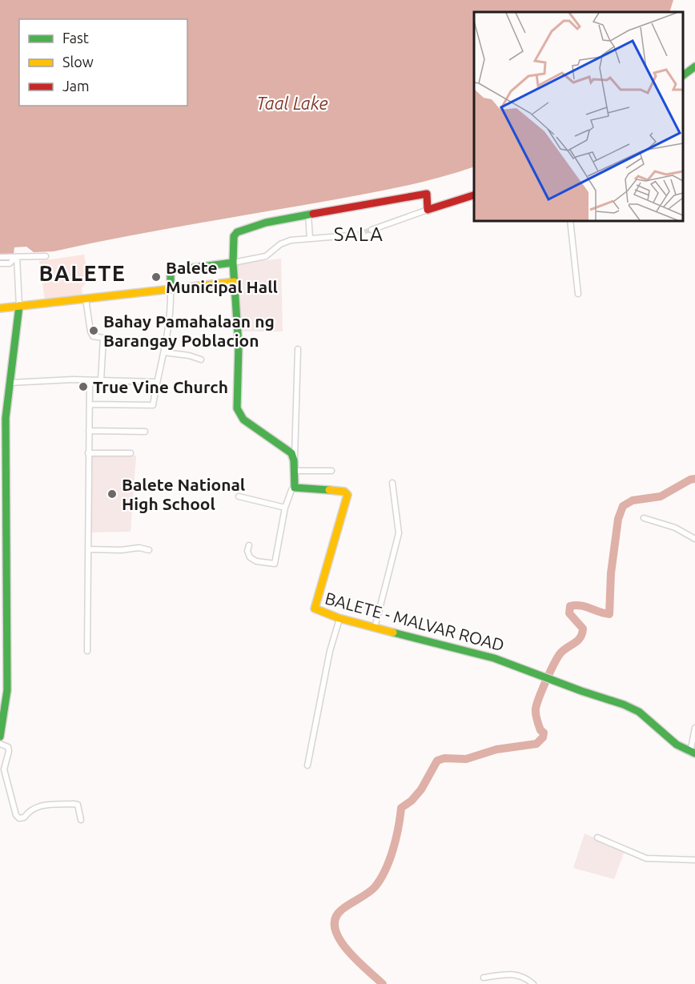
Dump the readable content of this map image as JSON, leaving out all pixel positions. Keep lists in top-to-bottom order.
{
  "streets": {
    "main road": ["BALETE - MALVAR ROAD"]
  },
  "districts": ["SALA", "BALETE"],
  "water": ["Taal Lake"],
  "places": [
    "Balete Municipal Hall",
    "Bahay Pamahalaan ng Barangay Poblacion",
    "True Vine Church",
    "Balete National High School"
  ],
  "legend": ["Fast", "Slow", "Jam"]
}
